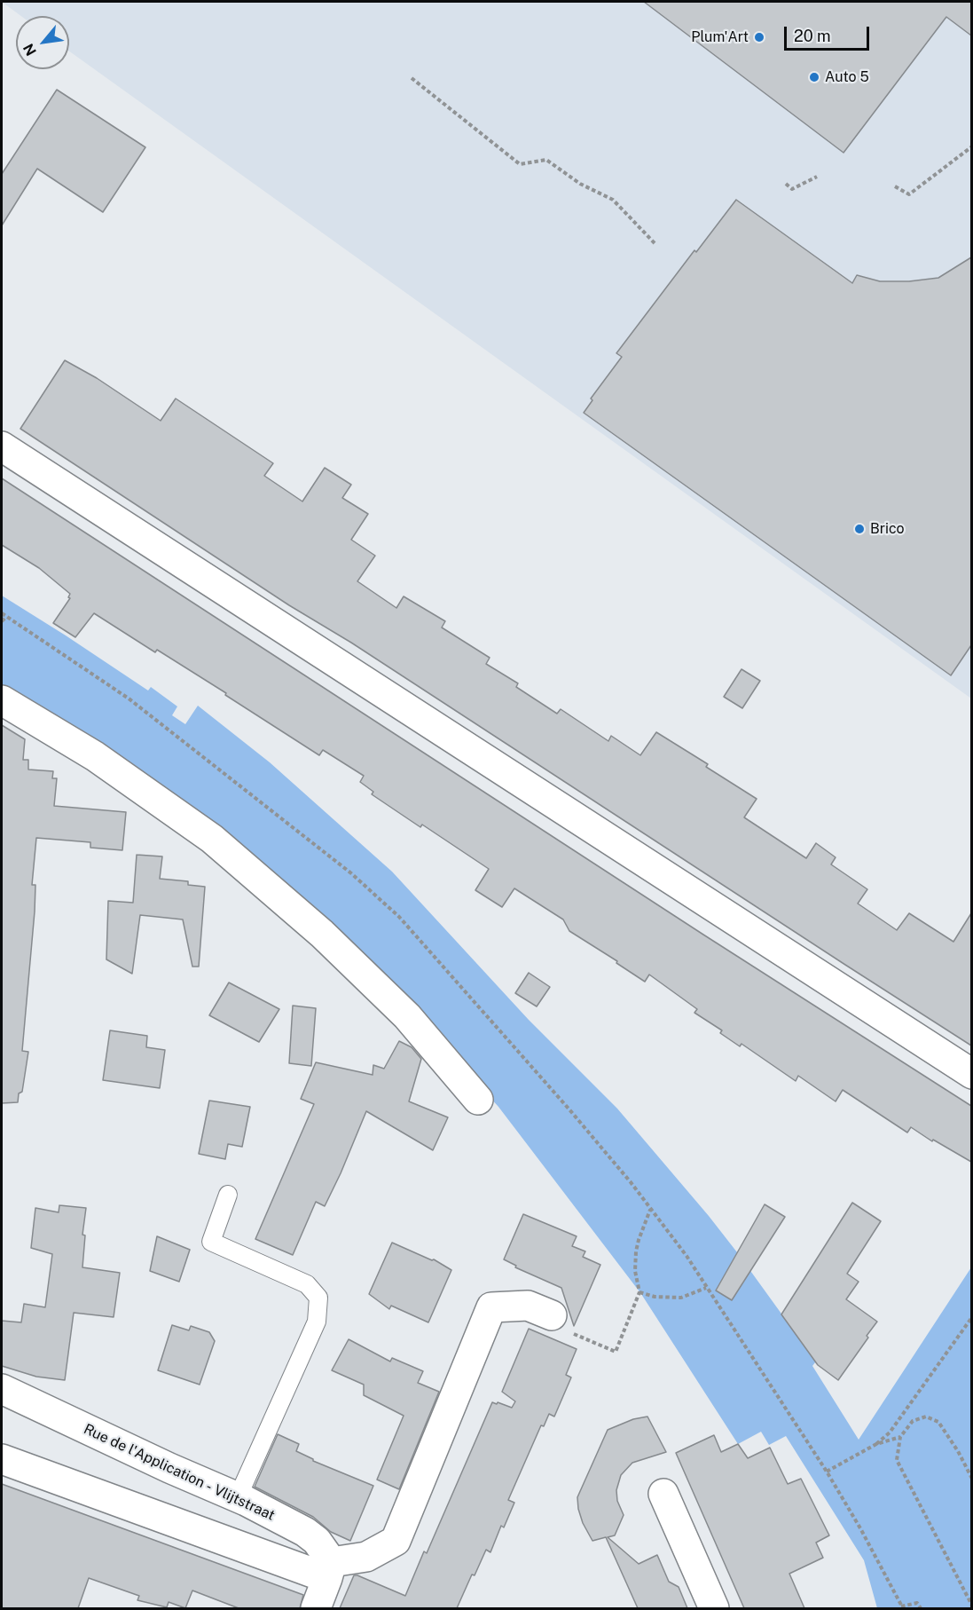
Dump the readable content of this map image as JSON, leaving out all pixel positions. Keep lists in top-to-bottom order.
{
  "streets": {
    "street": ["Rue de l'Application - Vlijtstraat"]
  },
  "places": ["Plum'Art", "Auto 5", "Brico"],
  "scale_bar": "20 m",
  "north": "bottom left"
}
